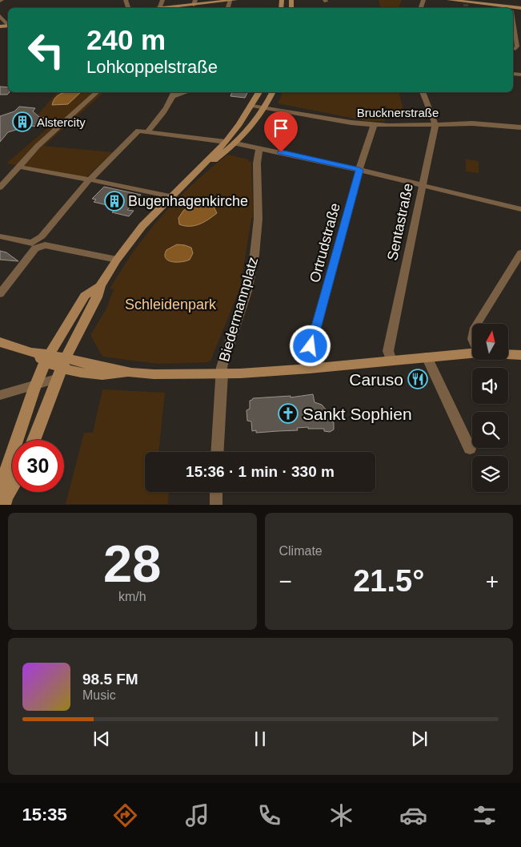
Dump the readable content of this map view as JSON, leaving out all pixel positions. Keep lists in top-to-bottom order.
{
  "streets": {
    "street": [
      "Brucknerstraße",
      "Sentastraße",
      "Ortrudstraße",
      "Biedermannplatz"
    ]
  },
  "crossings": [
    ["Brucknerstraße", "Sentastraße"],
    ["Brucknerstraße", "Ortrudstraße"]
  ],
  "parks": ["Schleidenpark"],
  "places": {
    "building": ["Alstercity", "Bugenhagenkirche"],
    "restaurant": ["Caruso"],
    "church": ["Sankt Sophien"]
  },
  "north": "top",
  "page": {
    "turn": ["240 m", "Lohkoppelstraße"],
    "limit": "30",
    "trip": "15:36 · 1 min · 330 m",
    "tile": [
      ["28", "km/h"],
      "Climate"
    ],
    "heat": ["−", "21.5°", "+"],
    "song": ["98.5 FM", "Music"],
    "tabs": "15:35"
  }
}
